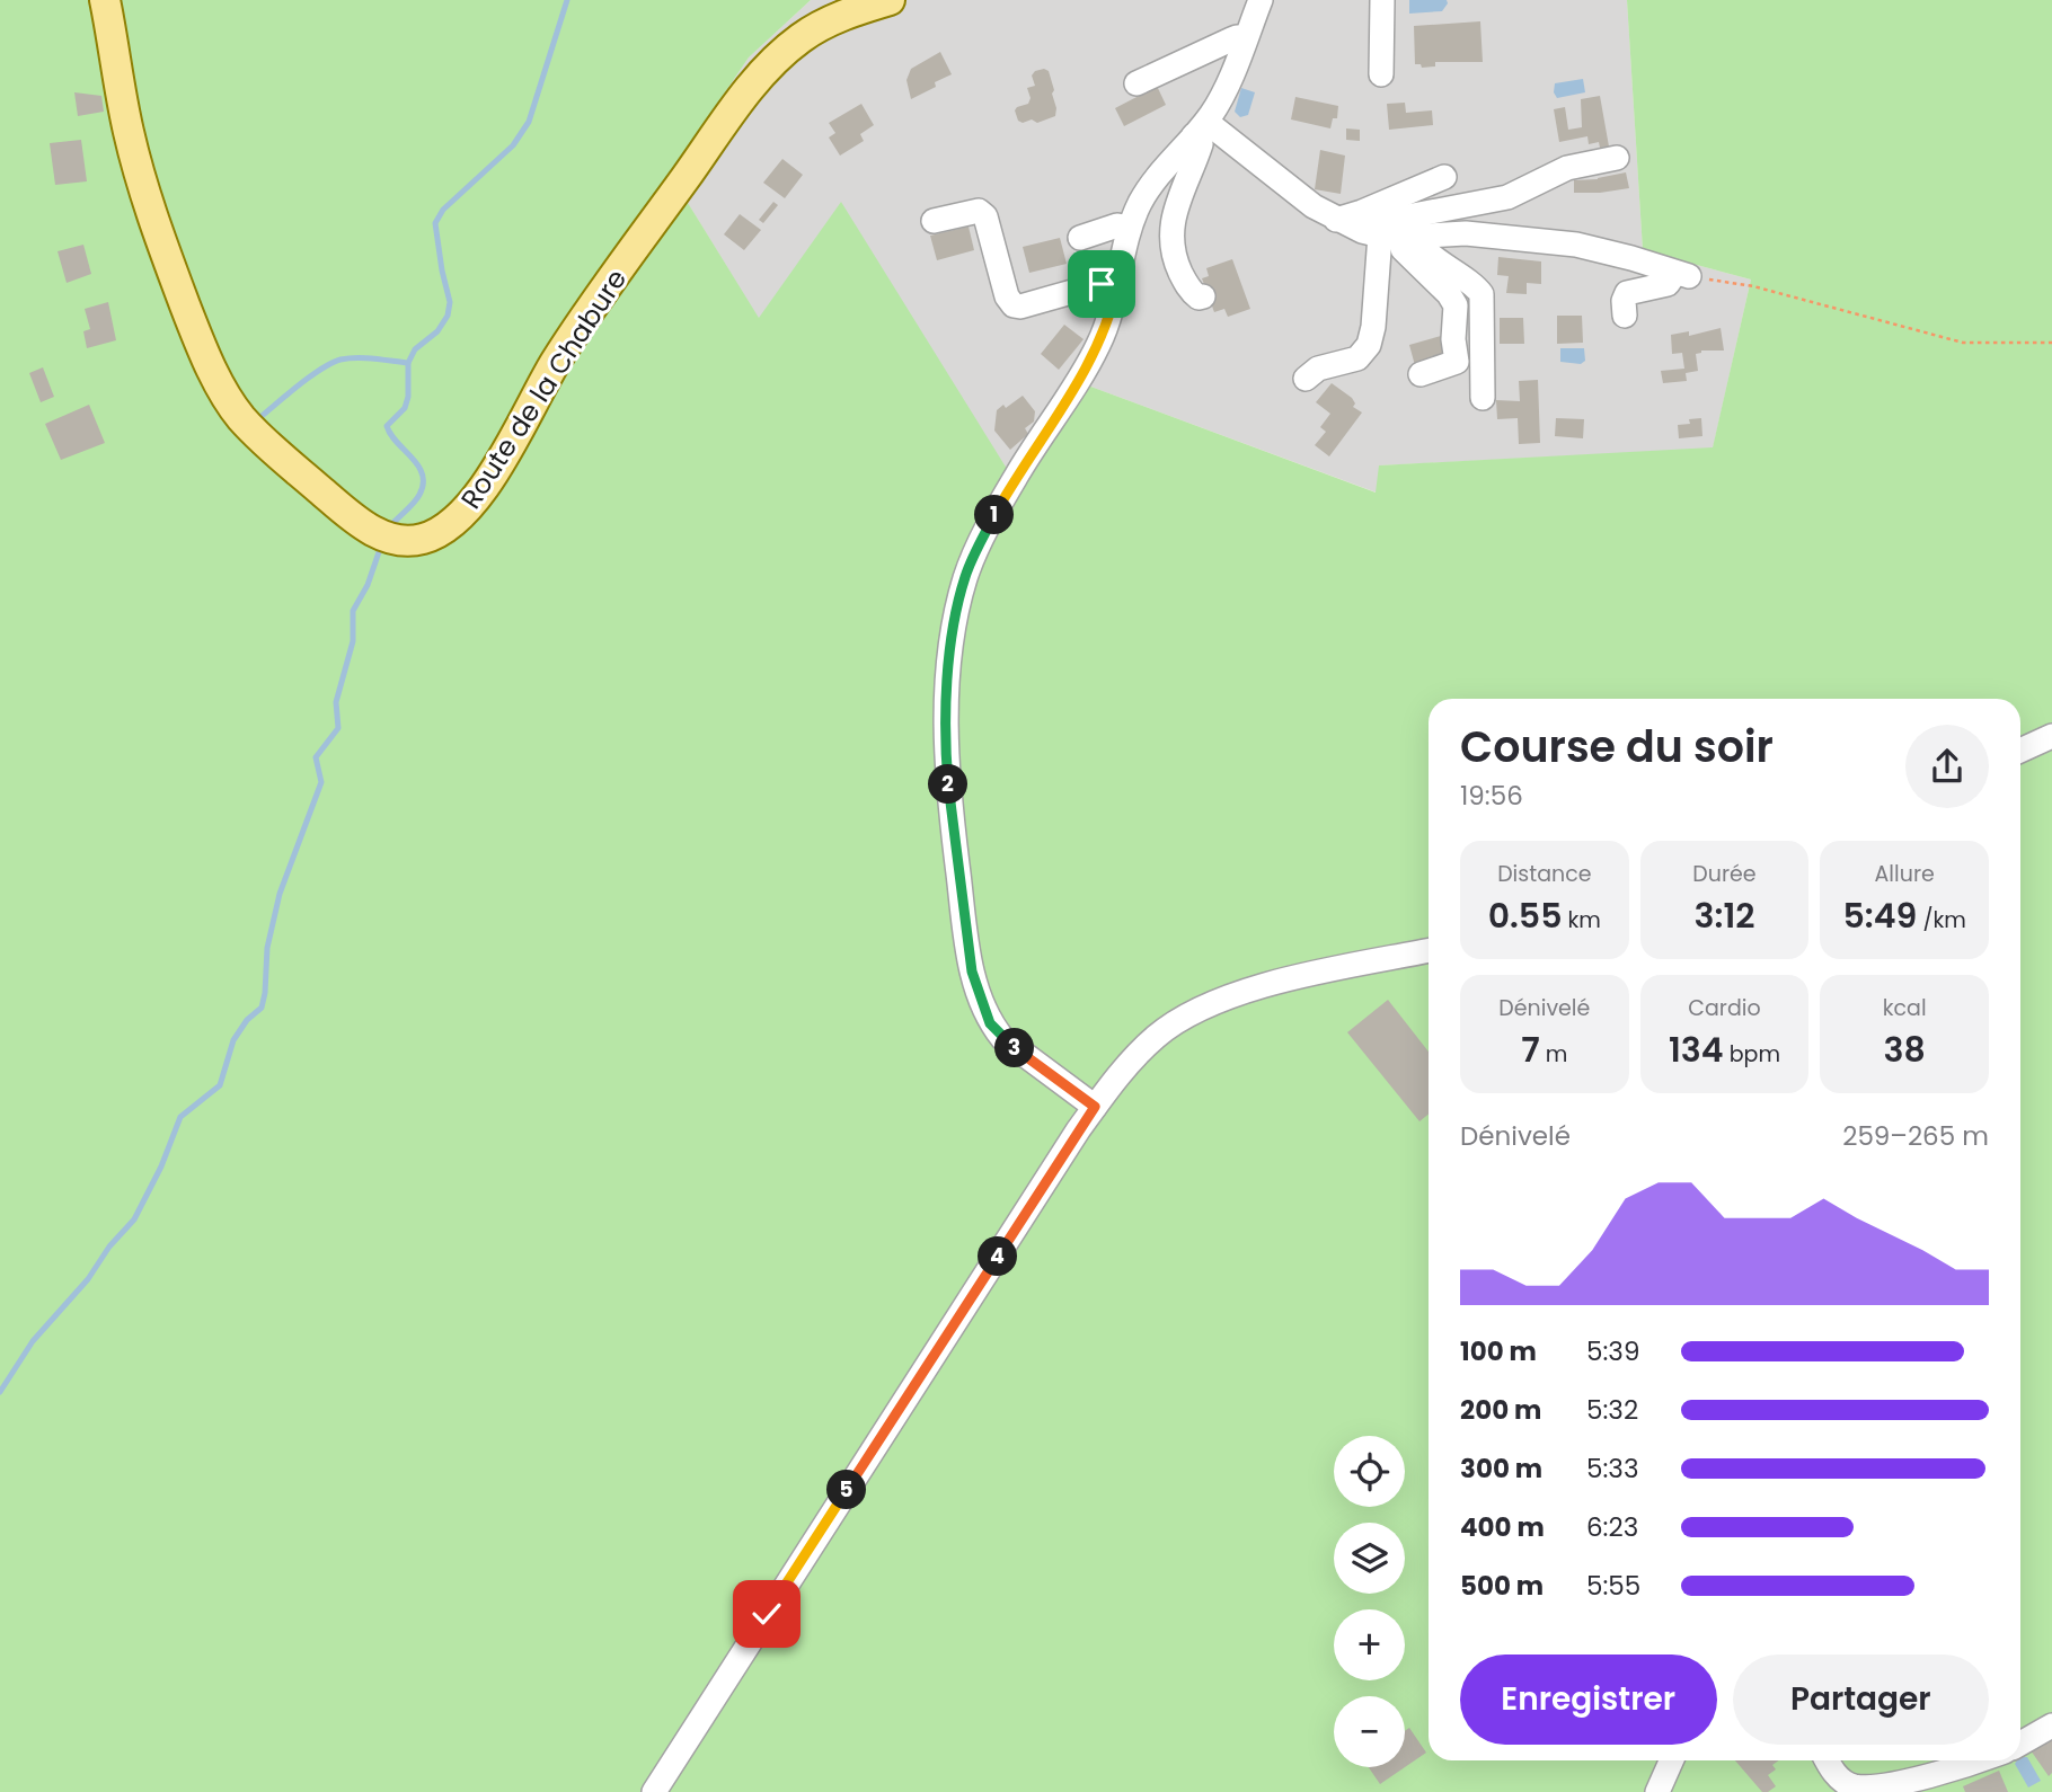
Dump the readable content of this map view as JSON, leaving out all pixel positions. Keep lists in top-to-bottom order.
{
  "streets": {
    "main road": ["Route de la Chabure"]
  },
  "page": {
    "pins": [
      "1",
      "2",
      "3",
      "4",
      "5"
    ],
    "heading": ["Course du soir", "19:56"],
    "stats": [
      ["Distance", "0.55 km"],
      ["Durée", "3:12"],
      ["Allure", "5:49 /km"],
      ["Dénivelé", "7 m"],
      ["Cardio", "134 bpm"],
      ["kcal", "38"]
    ],
    "chart": ["Dénivelé", "259–265 m"],
    "list": [
      {
        "name": "100 m",
        "note": "5:39"
      },
      {
        "name": "200 m",
        "note": "5:32"
      },
      {
        "name": "300 m",
        "note": "5:33"
      },
      {
        "name": "400 m",
        "note": "6:23"
      },
      {
        "name": "500 m",
        "note": "5:55"
      }
    ],
    "map_buttons": ["+", "−"],
    "buttons": ["Enregistrer", "Partager"]
  }
}
